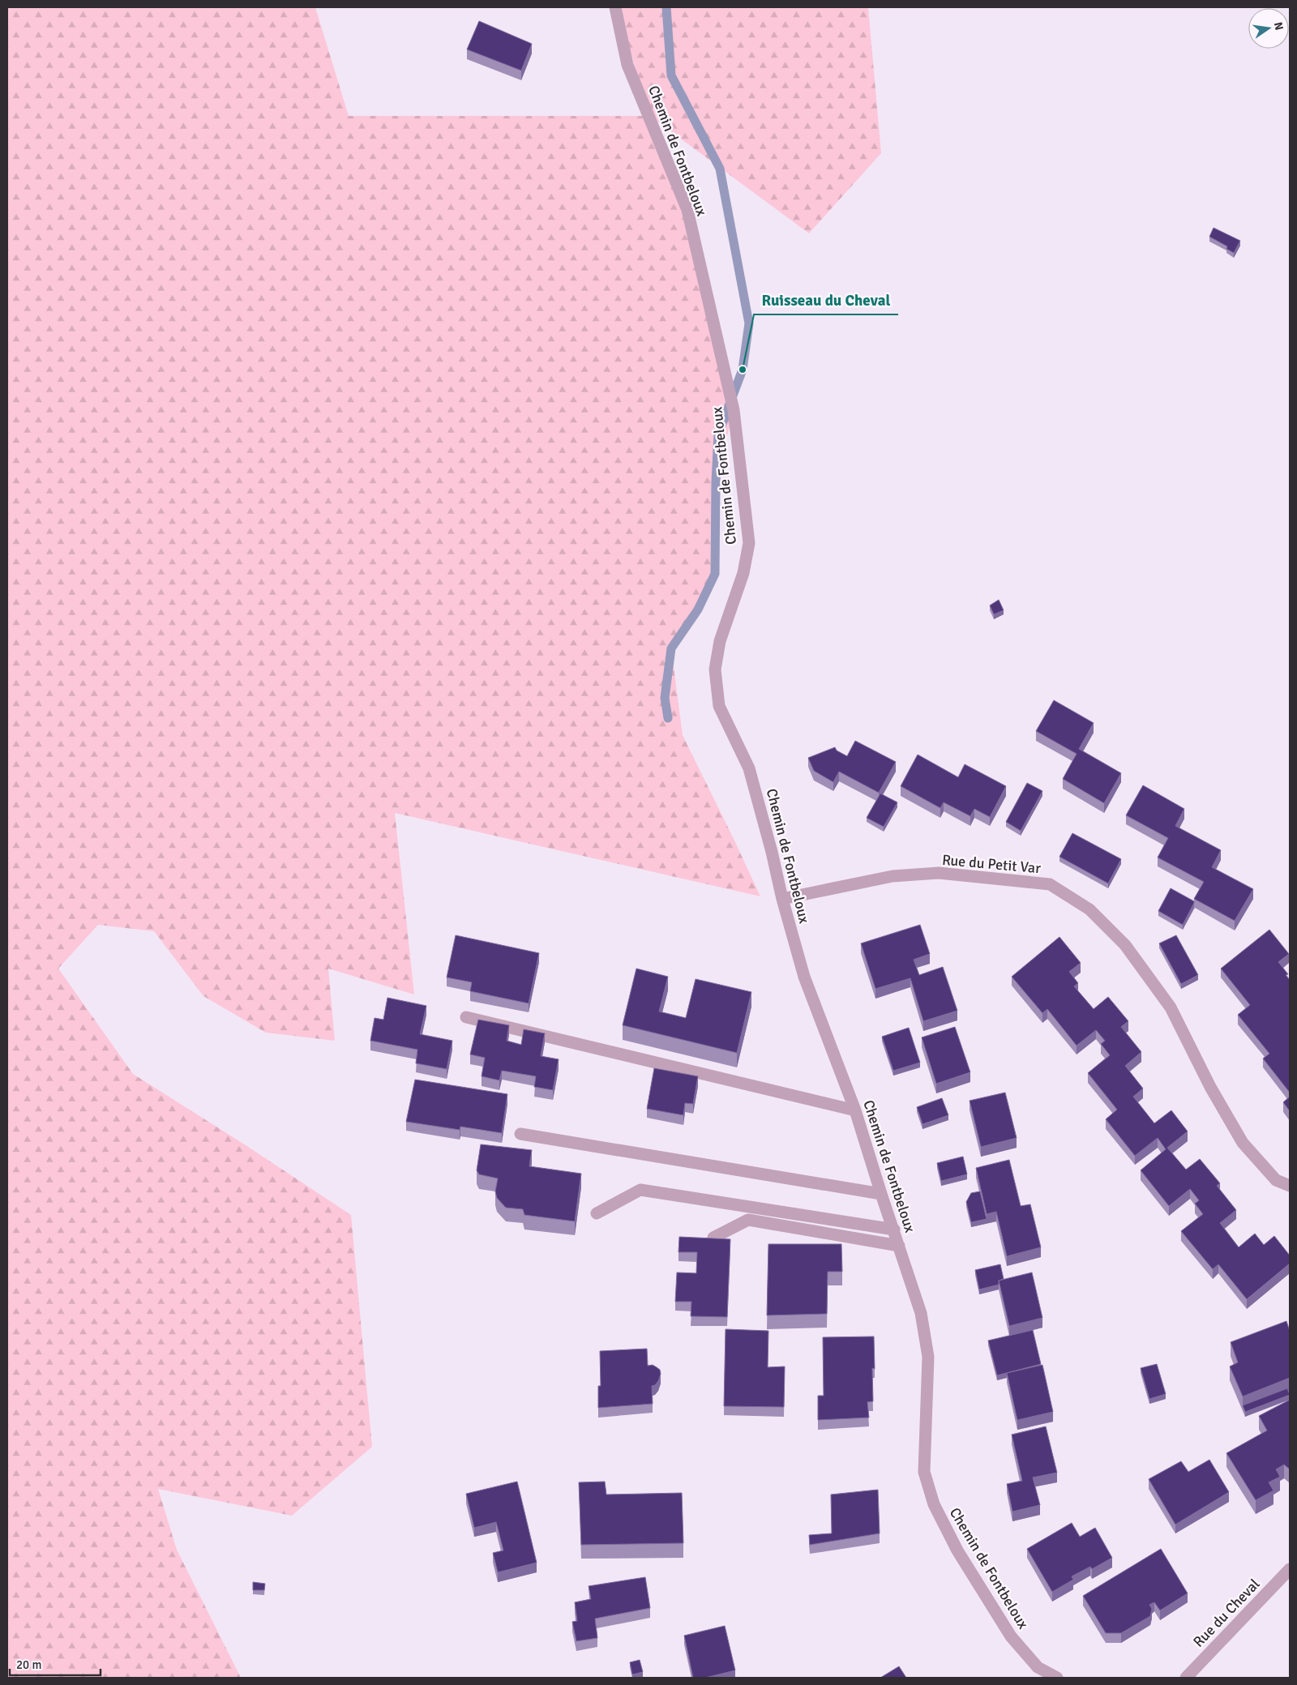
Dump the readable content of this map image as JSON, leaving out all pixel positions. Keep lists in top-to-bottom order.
{
  "streets": {
    "street": ["Chemin de Fontbeloux", "Rue du Petit Var", "Rue du Cheval"]
  },
  "crossings": [
    ["Chemin de Fontbeloux", "Rue du Petit Var"]
  ],
  "places": ["Ruisseau du Cheval"],
  "scale_bar": "20 m",
  "north": "right"
}
